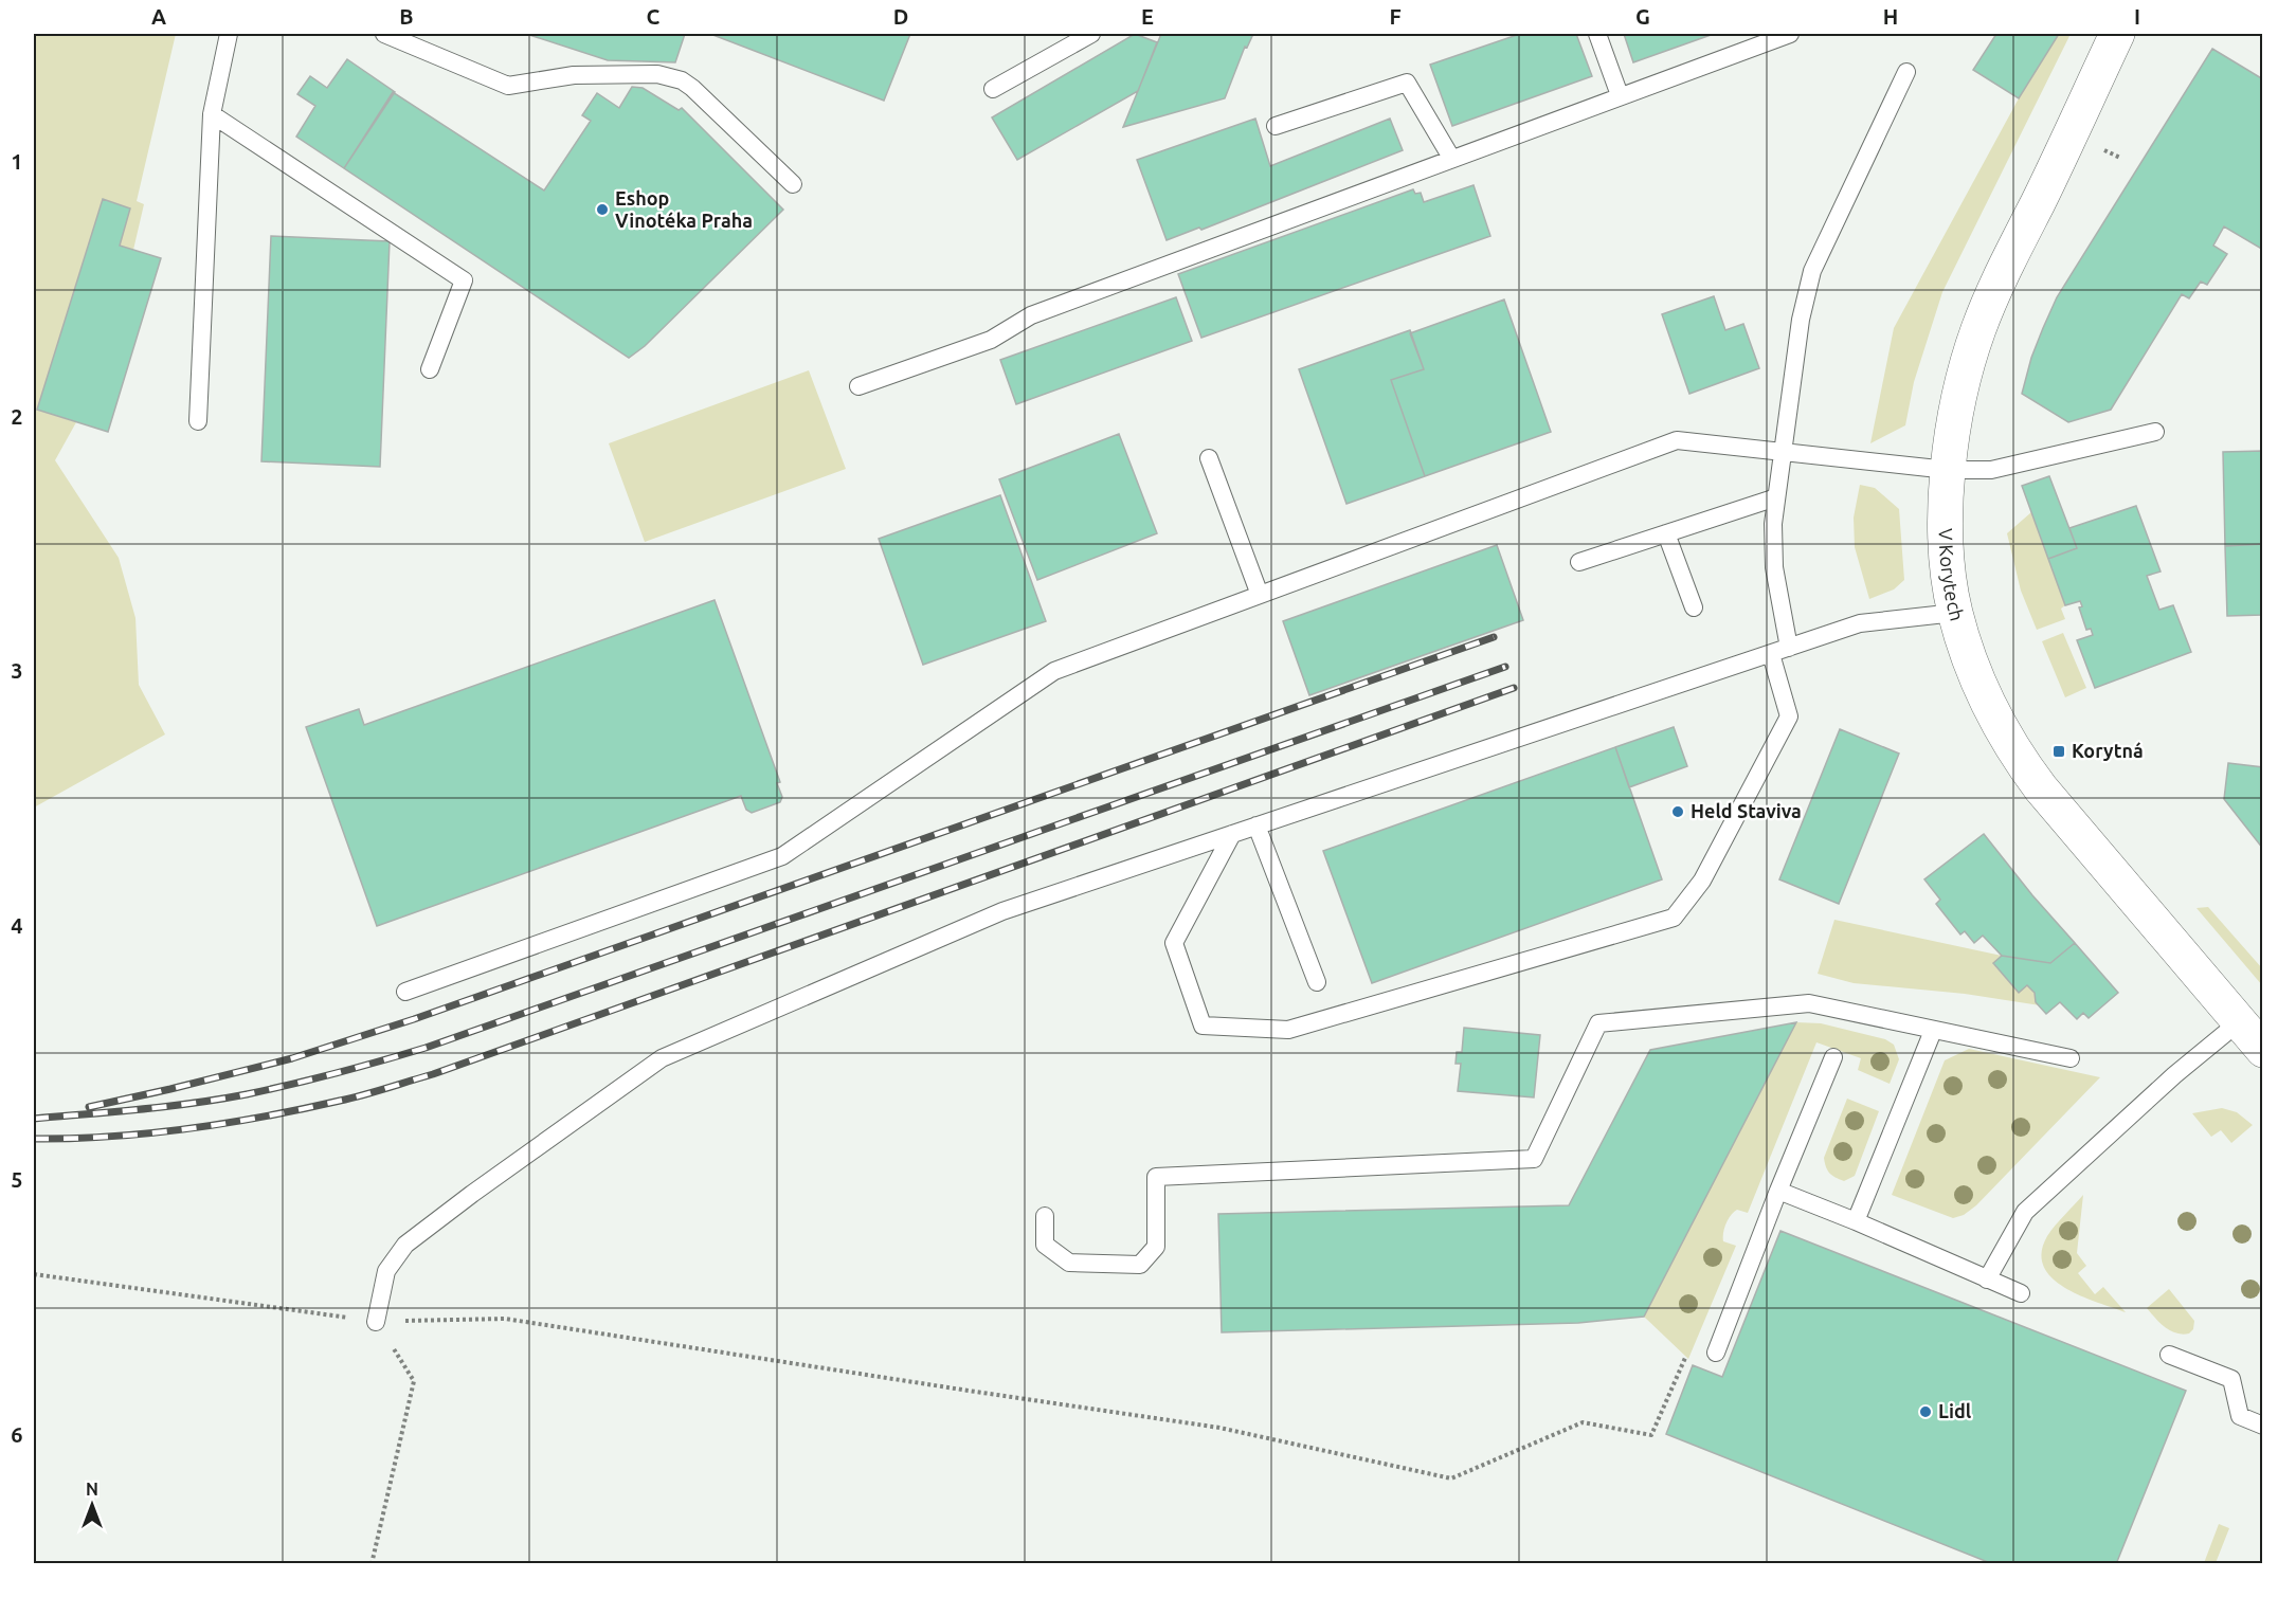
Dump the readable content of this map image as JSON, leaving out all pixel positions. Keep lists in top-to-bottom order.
{
  "streets": {
    "street": ["V Korytech"]
  },
  "places": {
    "other": ["Eshop Vinotéka Praha", "Held Staviva", "Lidl"],
    "transit": ["Korytná"]
  },
  "north": "top",
  "grid": {
    "columns": [
      "A",
      "B",
      "C",
      "D",
      "E",
      "F",
      "G",
      "H",
      "I"
    ],
    "rows": [
      "1",
      "2",
      "3",
      "4",
      "5",
      "6"
    ]
  }
}
